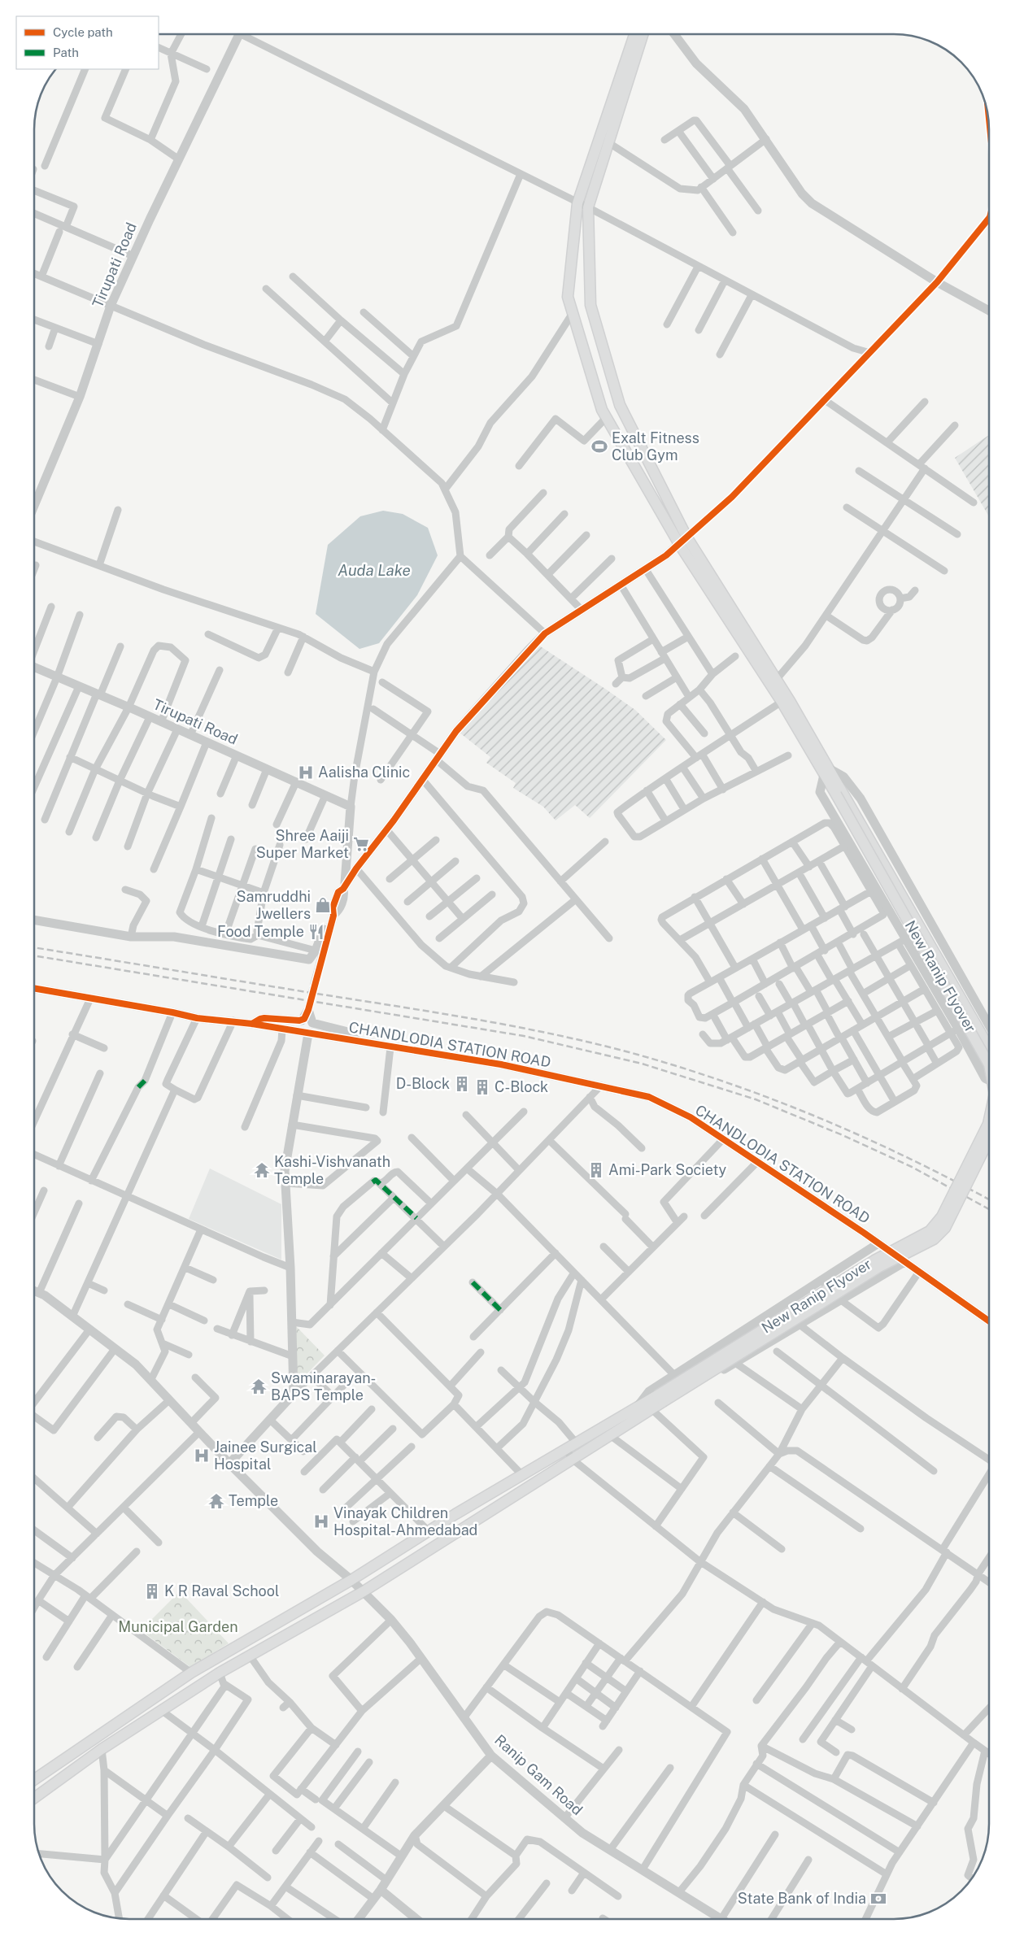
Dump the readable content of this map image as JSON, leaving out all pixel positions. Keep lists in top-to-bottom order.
{
  "streets": {
    "main road": ["New Ranip Flyover"],
    "street": ["Tirupati Road", "CHANDLODIA STATION ROAD", "Ranip Gam Road"]
  },
  "crossings": [
    ["New Ranip Flyover", "Ranip Gam Road"]
  ],
  "water": ["Auda Lake"],
  "parks": ["Municipal Garden"],
  "places": {
    "sports": ["Exalt Fitness Club Gym"],
    "hospital": ["Aalisha Clinic", "Jainee Surgical Hospital", "Vinayak Children Hospital-Ahmedabad"],
    "supermarket": ["Shree Aaiji Super Market"],
    "shop": ["Samruddhi Jwellers"],
    "restaurant": ["Food Temple"],
    "building": [
      "D-Block",
      "C-Block",
      "Ami-Park Society",
      "K R Raval School"
    ],
    "temple": ["Kashi-Vishvanath Temple", "Swaminarayan- BAPS Temple", "Temple"],
    "bank": ["State Bank of India"]
  },
  "legend": ["Cycle path", "Path"]
}
